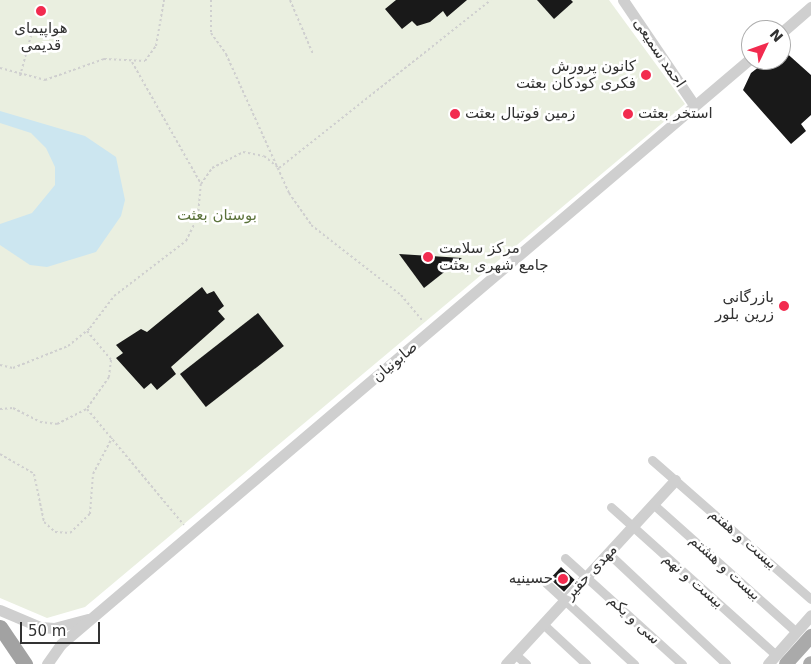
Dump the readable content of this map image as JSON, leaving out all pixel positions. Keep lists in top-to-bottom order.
{
  "streets": {
    "street": [
      "احمد سمیعی",
      "صابونیان",
      "بیست و هفتم",
      "بیست و هشتم",
      "مهدی حقیر",
      "بیست و نهم",
      "سی و یکم"
    ]
  },
  "crossings": [
    ["احمد سمیعی", "صابونیان"],
    ["بیست و هفتم", "مهدی حقیر"],
    ["بیست و هشتم", "مهدی حقیر"],
    ["مهدی حقیر", "بیست و نهم"],
    ["مهدی حقیر", "سی و یکم"]
  ],
  "parks": ["بوستان بعثت"],
  "places": [
    "هواپیمای قدیمی",
    "کانون پرورش فکری کودکان بعثت",
    "زمین فوتبال بعثت",
    "استخر بعثت",
    "مرکز سلامت جامع شهری بعثت",
    "بازرگانی زرین بلور",
    "حسینیه"
  ],
  "scale_bar": "50 m",
  "north": "top right"
}
